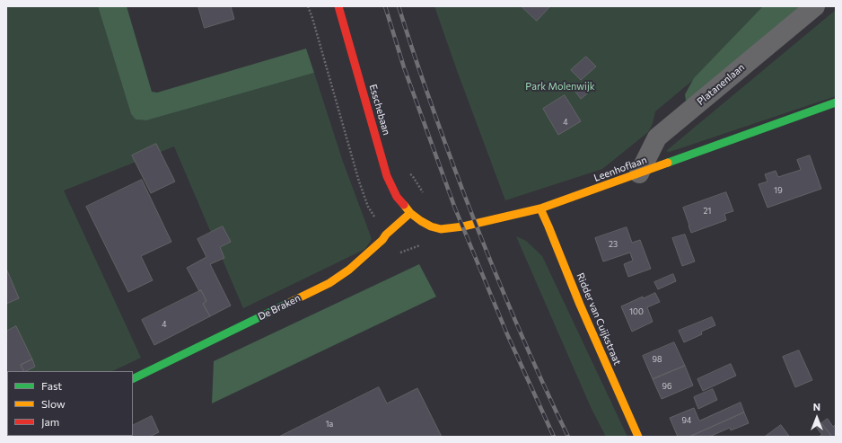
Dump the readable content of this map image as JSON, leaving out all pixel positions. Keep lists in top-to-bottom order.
{
  "streets": {
    "street": [
      "Platanenlaan",
      "Esschebaan",
      "Leenhoflaan",
      "De Braken",
      "Ridder van Cuijkstraat"
    ]
  },
  "crossings": [
    ["Platanenlaan", "Leenhoflaan"],
    ["Esschebaan", "Leenhoflaan"],
    ["Esschebaan", "De Braken"],
    ["Leenhoflaan", "De Braken"],
    ["Leenhoflaan", "Ridder van Cuijkstraat"]
  ],
  "parks": ["Park Molenwijk"],
  "house_numbers": [
    "4",
    "19",
    "21",
    "23",
    "100",
    "4",
    "98",
    "96",
    "94",
    "1a"
  ],
  "legend": ["Fast", "Slow", "Jam"],
  "north": "top"
}
